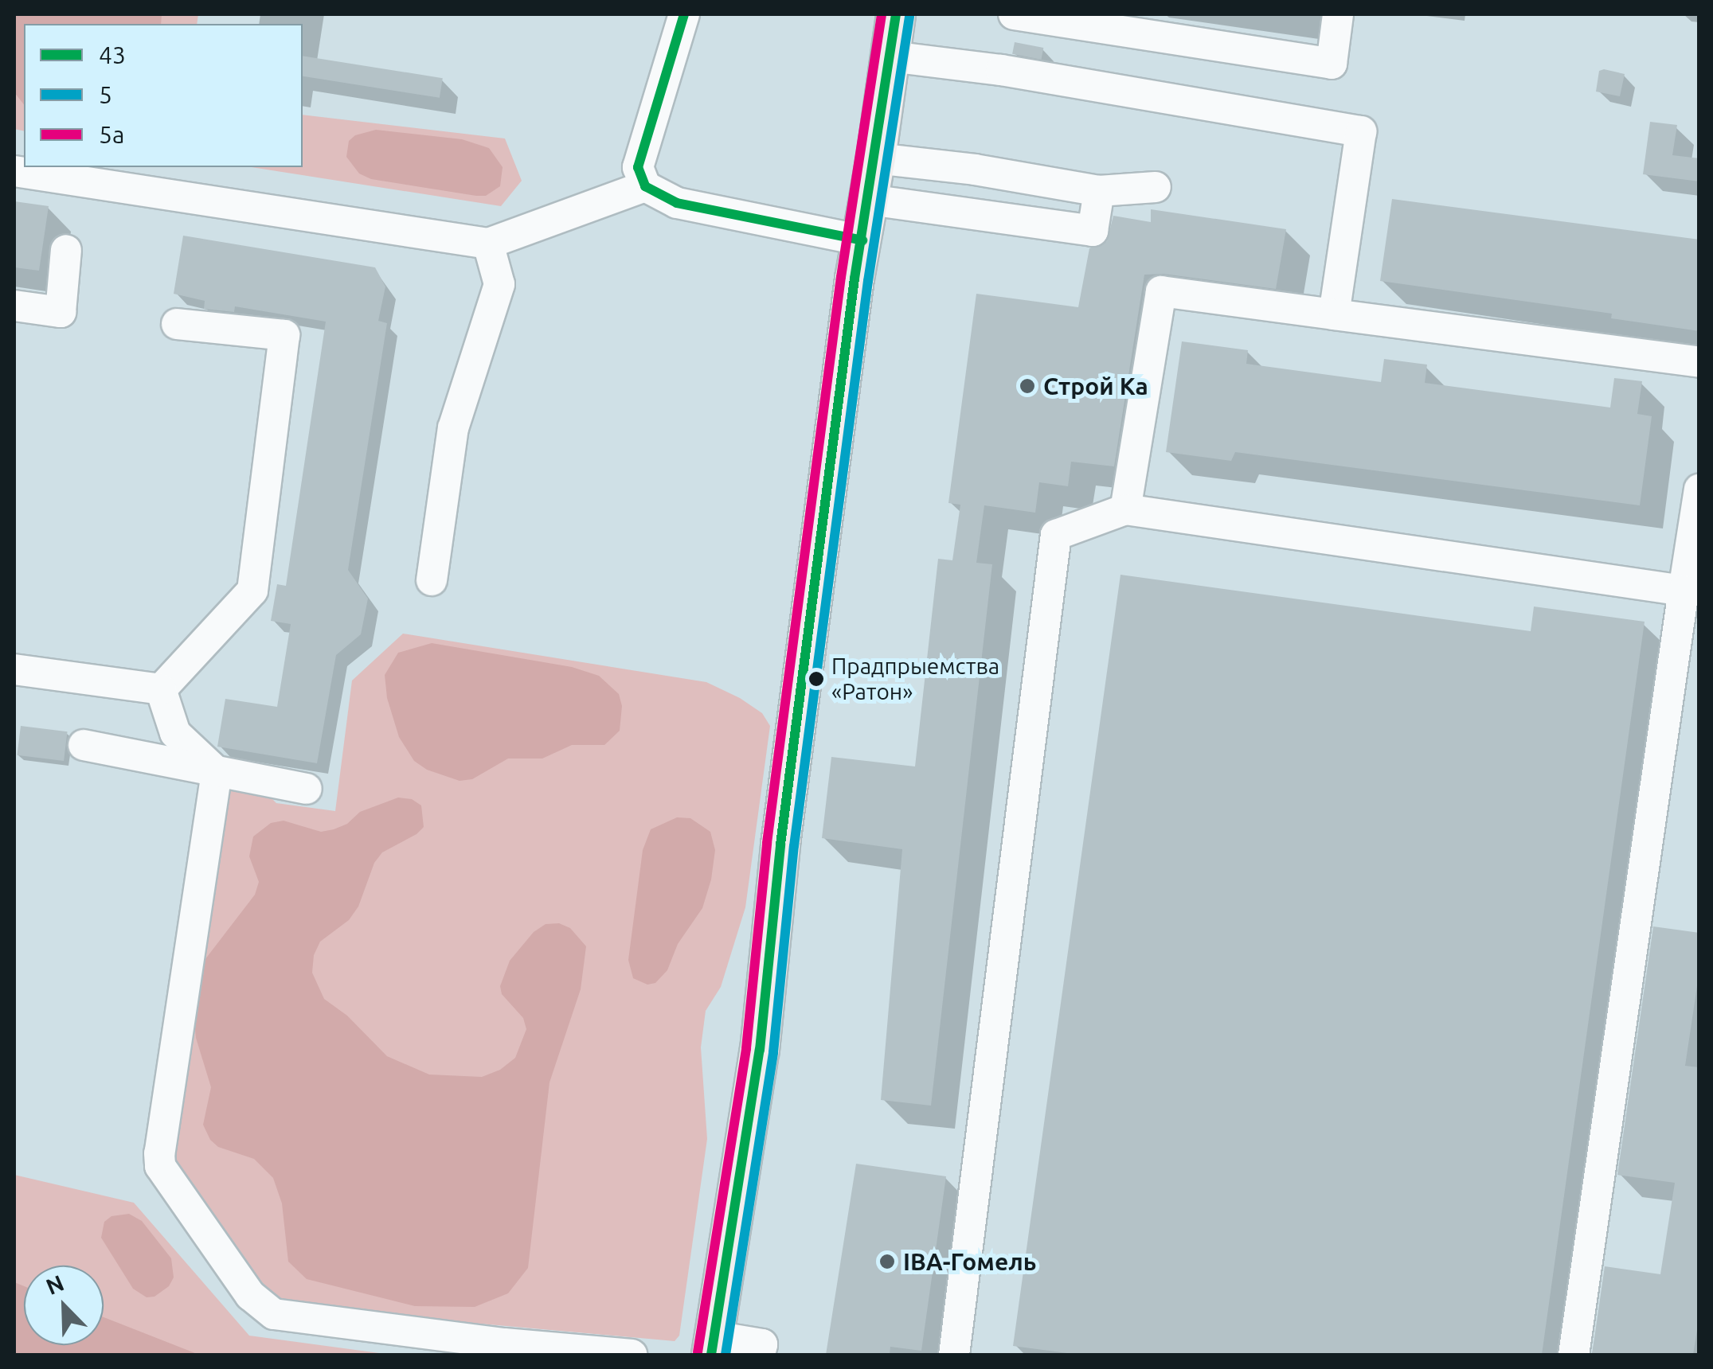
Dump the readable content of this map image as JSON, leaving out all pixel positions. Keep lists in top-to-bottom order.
{
  "places": ["Строй Ка", "Прадпрыемства «Ратон»", "IBA-Гомель"],
  "lines": ["transit line 43", "transit line 5а", "transit line 5"],
  "legend": ["43", "5", "5а"],
  "north": "top left"
}
